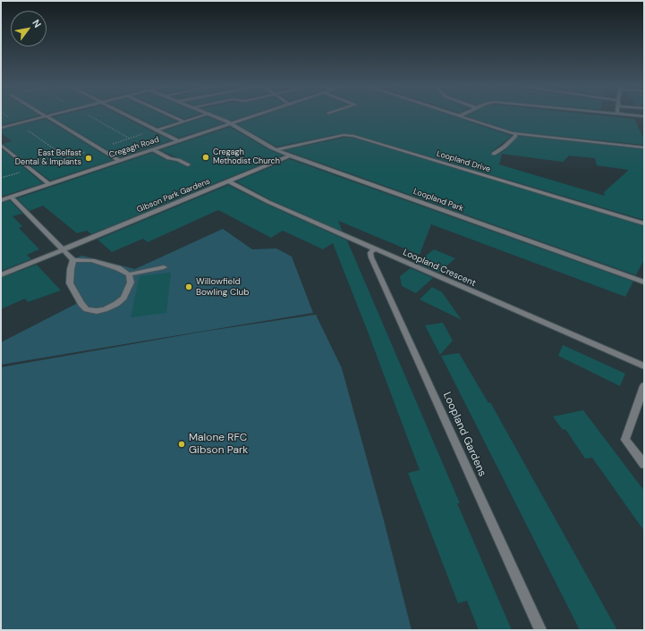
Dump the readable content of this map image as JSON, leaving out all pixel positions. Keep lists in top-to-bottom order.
{
  "streets": {
    "street": [
      "Cregagh Road",
      "Loopland Drive",
      "Gibson Park Gardens",
      "Loopland Park",
      "Loopland Crescent",
      "Loopland Gardens"
    ]
  },
  "crossings": [
    ["Cregagh Road", "Loopland Park"],
    ["Loopland Drive", "Loopland Park"],
    ["Gibson Park Gardens", "Loopland Park"],
    ["Gibson Park Gardens", "Loopland Crescent"],
    ["Loopland Crescent", "Loopland Gardens"]
  ],
  "places": [
    "Cregagh Methodist Church",
    "East Belfast Dental & Implants",
    "Willowfield Bowling Club",
    "Malone RFC Gibson Park"
  ],
  "north": "top right"
}
